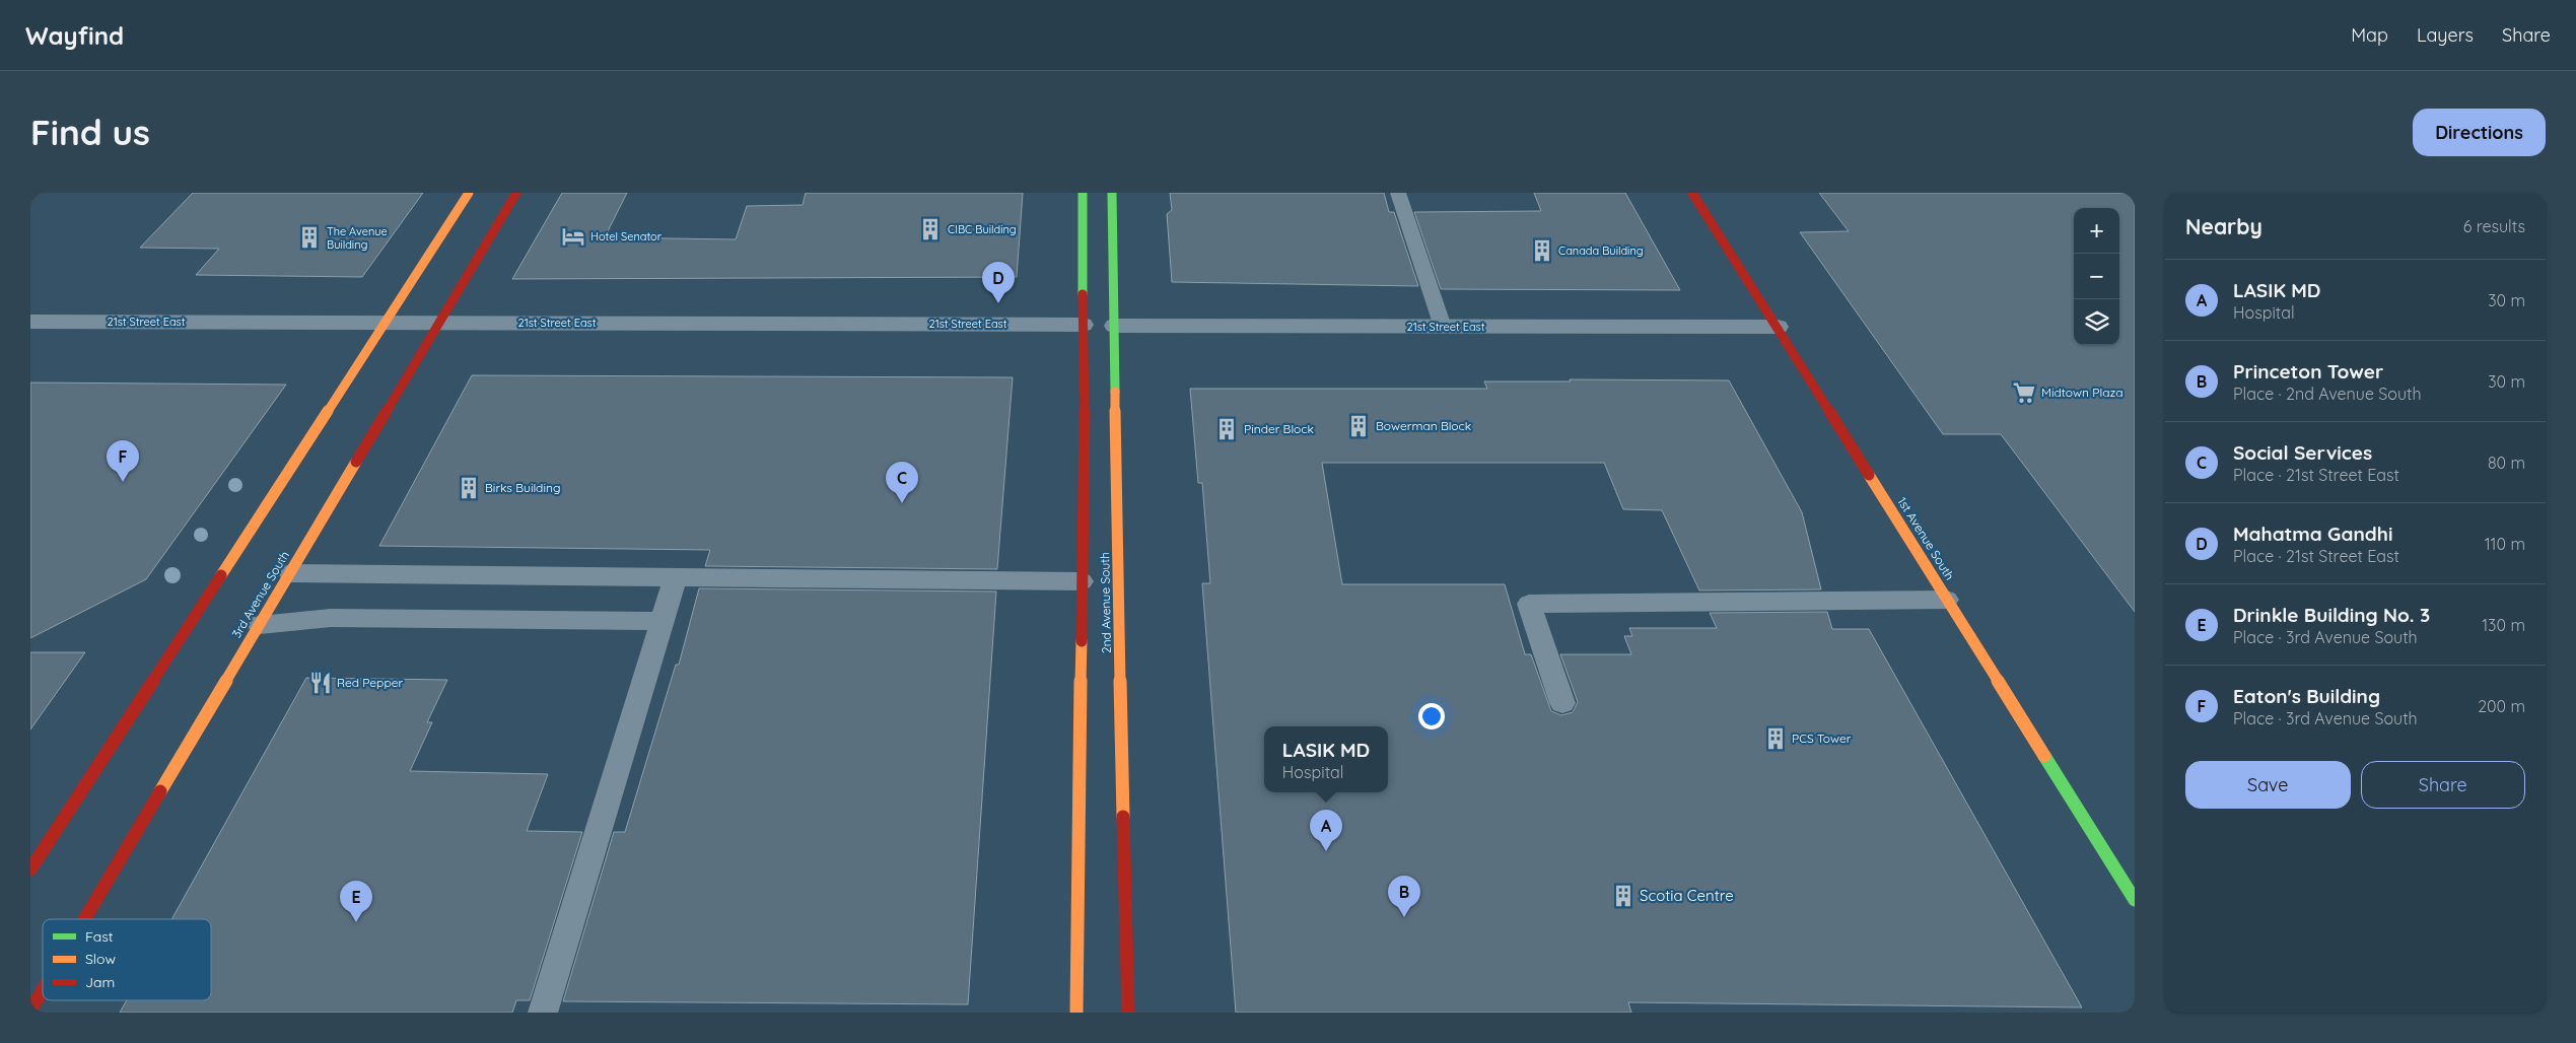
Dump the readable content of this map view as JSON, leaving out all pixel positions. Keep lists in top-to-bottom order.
{
  "streets": {
    "main road": ["1st Avenue South", "3rd Avenue South", "2nd Avenue South"],
    "street": ["21st Street East"]
  },
  "crossings": [
    ["21st Street East", "1st Avenue South"],
    ["21st Street East", "3rd Avenue South"],
    ["21st Street East", "2nd Avenue South"]
  ],
  "places": {
    "building": [
      "CIBC Building",
      "The Avenue Building",
      "Canada Building",
      "Bowerman Block",
      "Pinder Block",
      "Birks Building",
      "PCS Tower",
      "Scotia Centre"
    ],
    "hotel": ["Hotel Senator"],
    "supermarket": ["Midtown Plaza"],
    "restaurant": ["Red Pepper"]
  },
  "legend": ["Fast", "Slow", "Jam"],
  "page": {
    "header": "Wayfind",
    "nav": ["Map", "Layers", "Share"],
    "buttons": [
      "Directions",
      ["Save", "Share"]
    ],
    "title": "Find us",
    "heading": ["Nearby", "6 results"],
    "map_buttons": ["+", "−"],
    "list": [
      {
        "mark": "A",
        "name": "LASIK MD",
        "note": "Hospital",
        "value": "30 m"
      },
      {
        "mark": "B",
        "name": "Princeton Tower",
        "note": "Place · 2nd Avenue South",
        "value": "30 m"
      },
      {
        "mark": "C",
        "name": "Social Services",
        "note": "Place · 21st Street East",
        "value": "80 m"
      },
      {
        "mark": "D",
        "name": "Mahatma Gandhi",
        "note": "Place · 21st Street East",
        "value": "110 m"
      },
      {
        "mark": "E",
        "name": "Drinkle Building No. 3",
        "note": "Place · 3rd Avenue South",
        "value": "130 m"
      },
      {
        "mark": "F",
        "name": "Eaton's Building",
        "note": "Place · 3rd Avenue South",
        "value": "200 m"
      }
    ],
    "pins": [
      "D",
      "F",
      "C",
      "A",
      "B",
      "E"
    ],
    "popup": ["LASIK MD", "Hospital"]
  }
}
